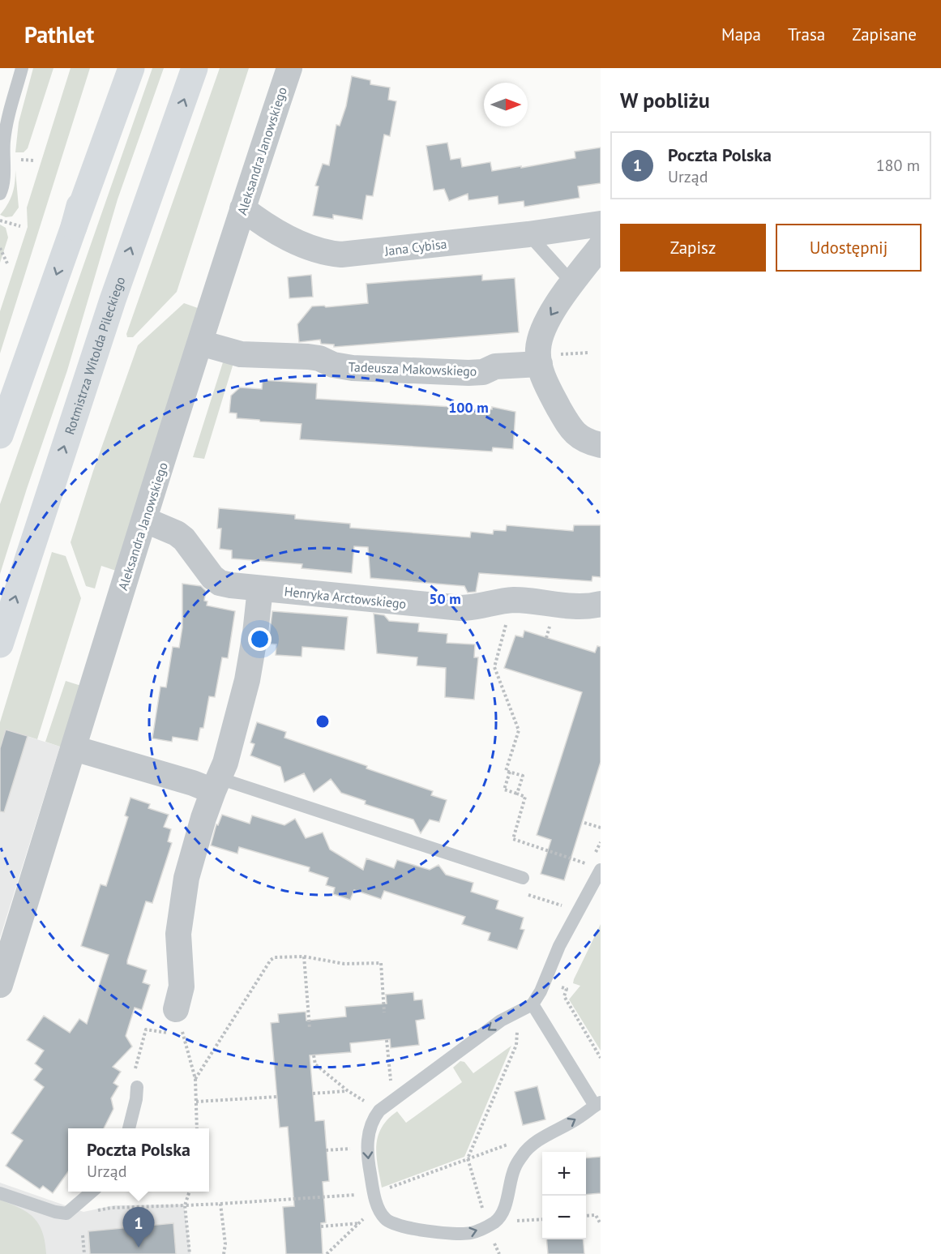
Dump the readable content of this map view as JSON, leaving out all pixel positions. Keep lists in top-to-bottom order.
{
  "streets": {
    "main road": ["Rotmistrza Witolda Pileckiego"],
    "street": [
      "Aleksandra Janowskiego",
      "Jana Cybisa",
      "Tadeusza Makowskiego",
      "Henryka Arctowskiego"
    ]
  },
  "crossings": [
    ["Aleksandra Janowskiego", "Jana Cybisa"],
    ["Aleksandra Janowskiego", "Tadeusza Makowskiego"],
    ["Aleksandra Janowskiego", "Henryka Arctowskiego"]
  ],
  "north": "right",
  "page": {
    "header": "Pathlet",
    "nav": ["Mapa", "Trasa", "Zapisane"],
    "heading": "W pobliżu",
    "list": [
      {
        "mark": "1",
        "name": "Poczta Polska",
        "note": "Urząd",
        "value": "180 m"
      }
    ],
    "buttons": ["Zapisz", "Udostępnij"],
    "popup": ["Poczta Polska", "Urząd"],
    "map_buttons": ["+", "−"],
    "pins": "1"
  },
  "rings": ["100 m", "50 m"]
}
